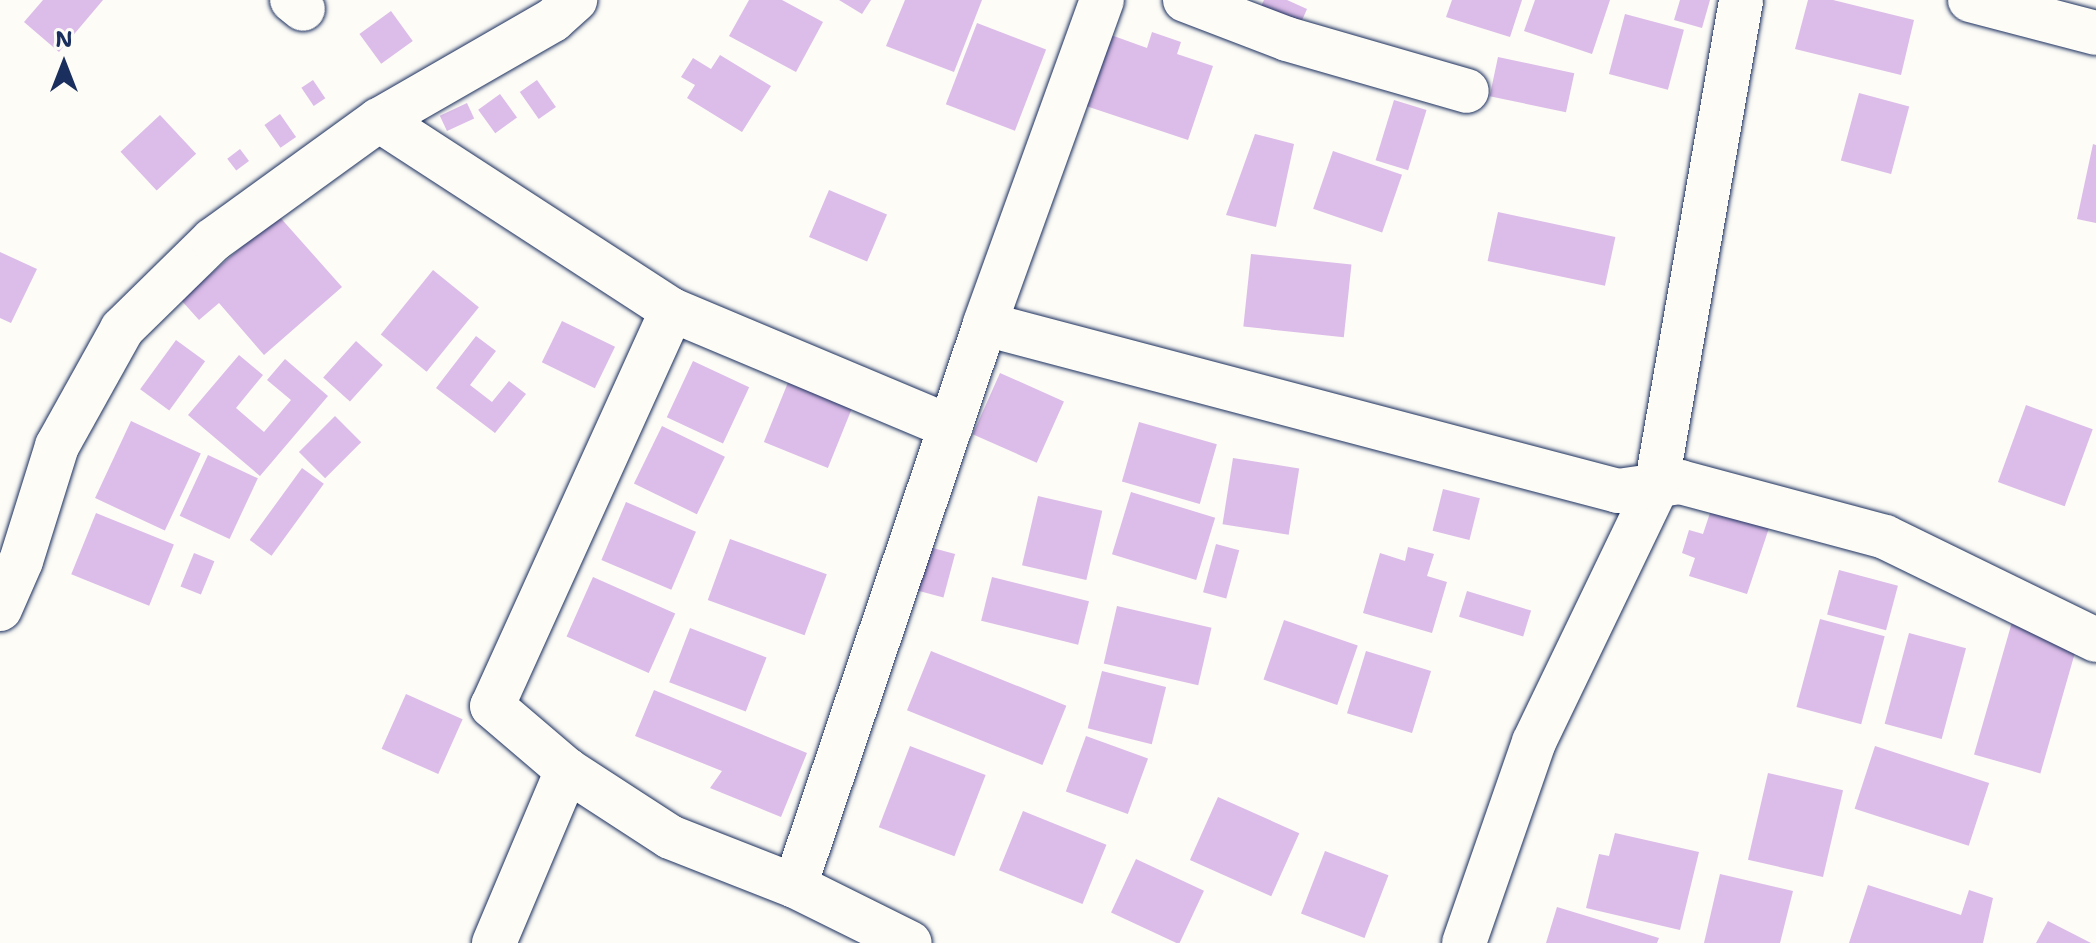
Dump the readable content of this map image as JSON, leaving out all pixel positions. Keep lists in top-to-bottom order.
{
  "north": "top"
}
